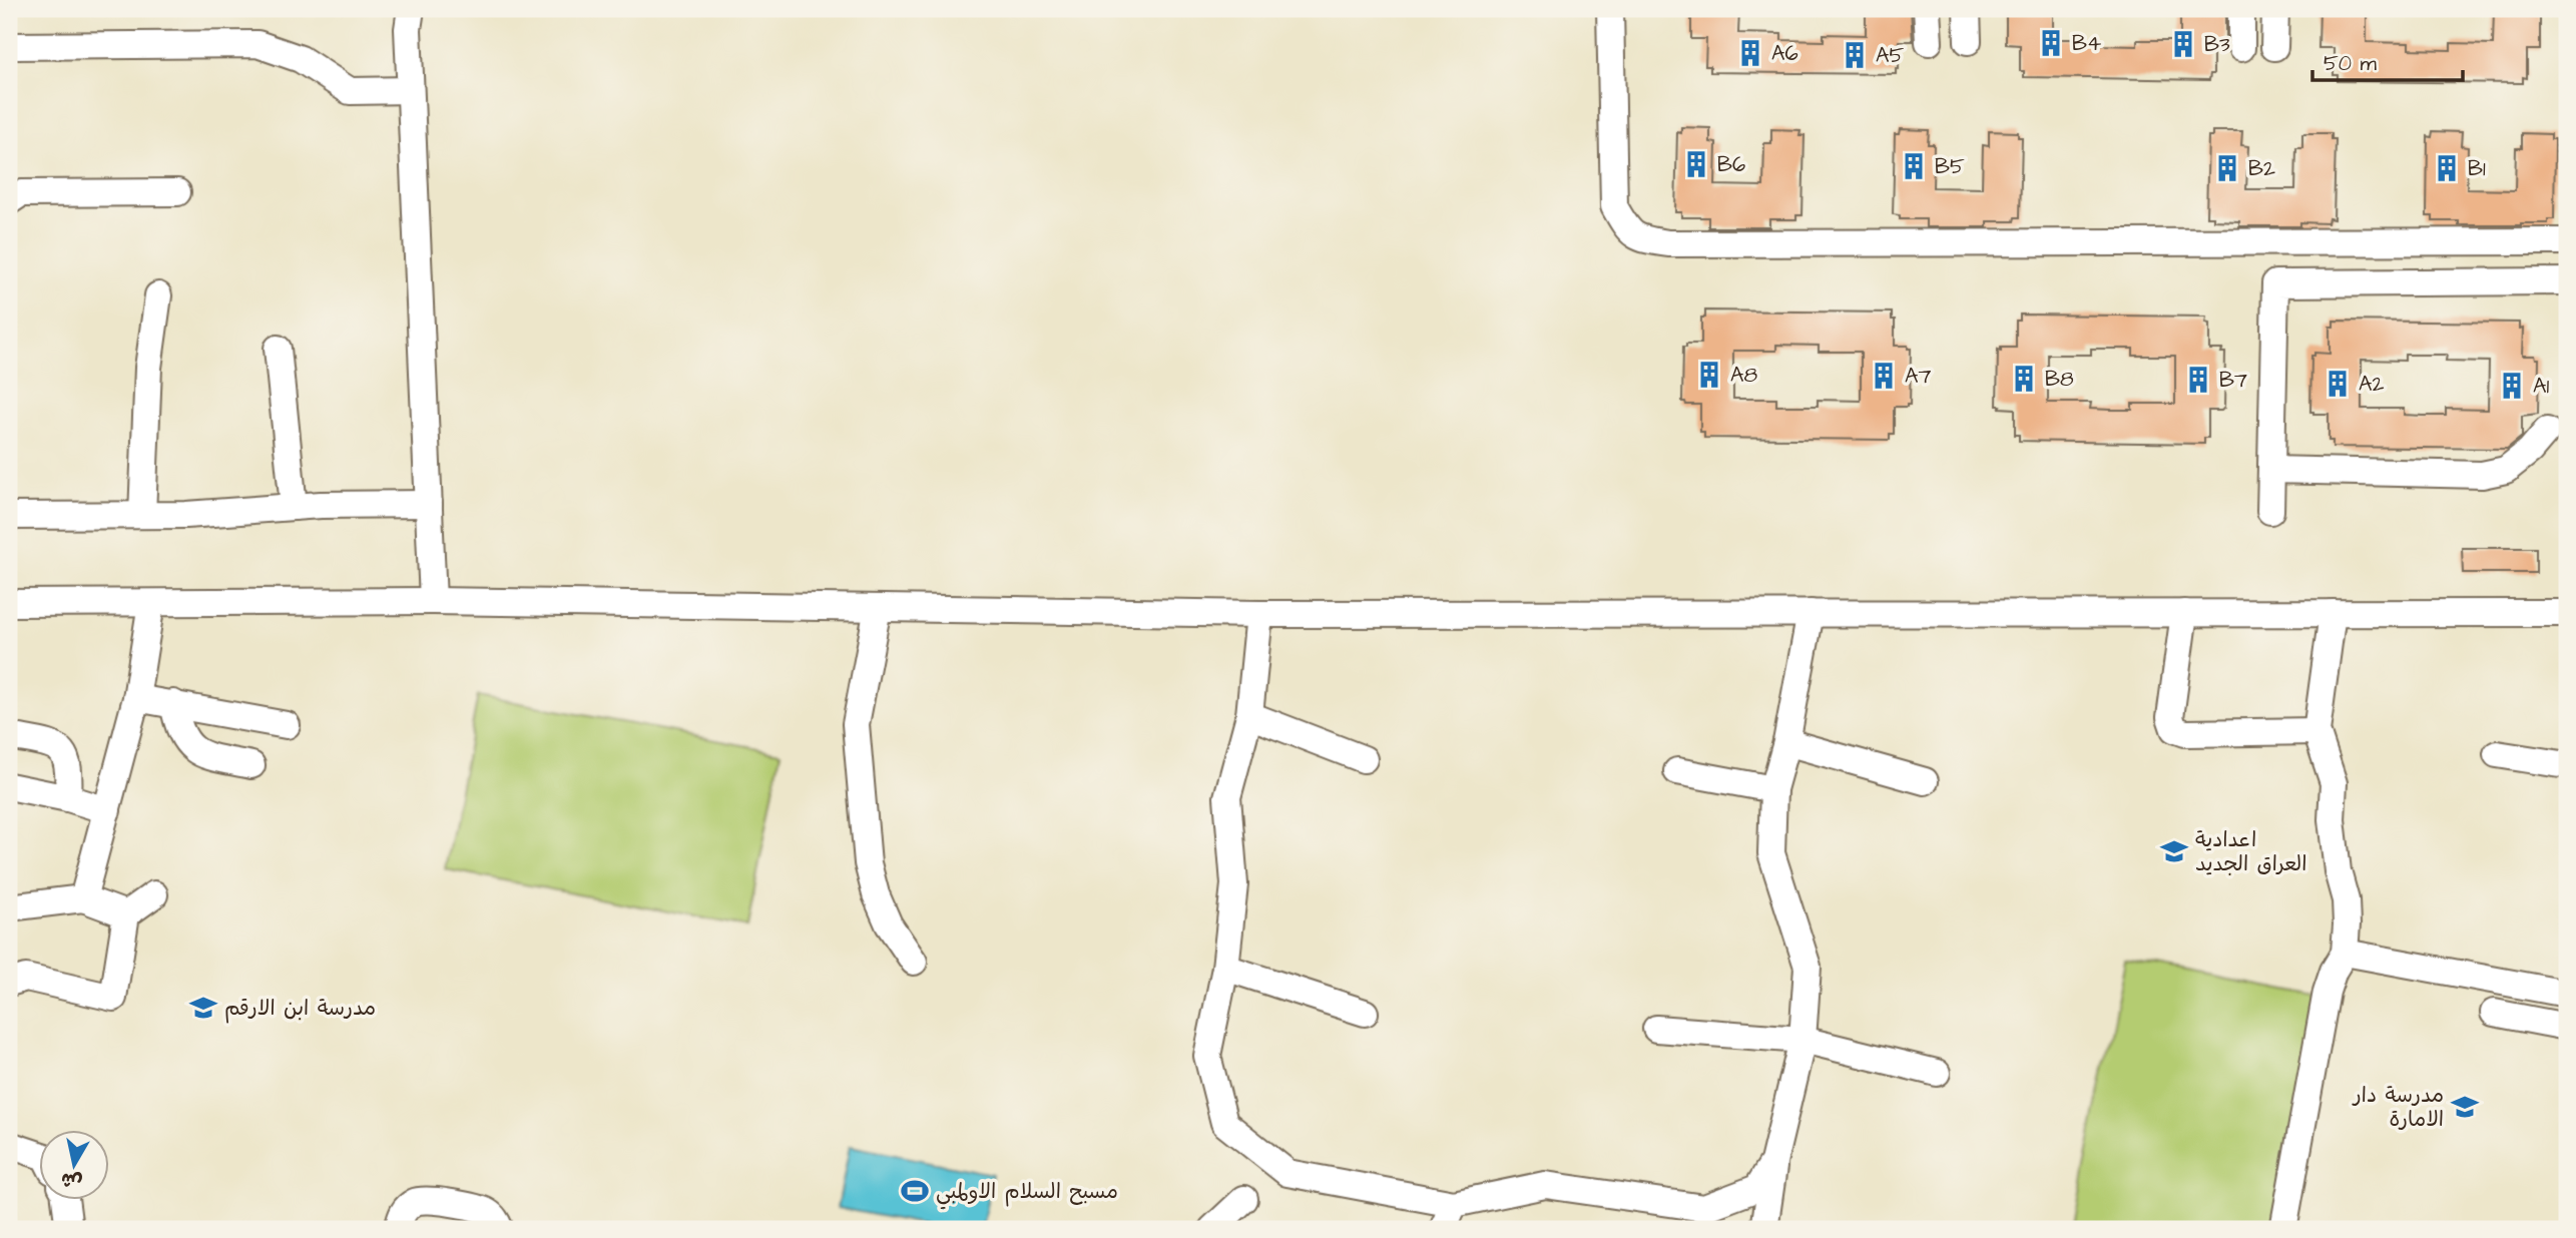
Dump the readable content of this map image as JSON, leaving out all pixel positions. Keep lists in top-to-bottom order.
{
  "places": {
    "building": [
      "B4",
      "B3",
      "A6",
      "A5",
      "B6",
      "B5",
      "B2",
      "B1",
      "A8",
      "A7",
      "B8",
      "B7",
      "A2",
      "A1"
    ],
    "school or university": ["اعدادية العراق الجديد", "مدرسة ابن الارقم", "مدرسة دار الامارة"],
    "sports": ["مسبح السلام الاولمبي"]
  },
  "scale_bar": "50 m",
  "north": "bottom"
}
